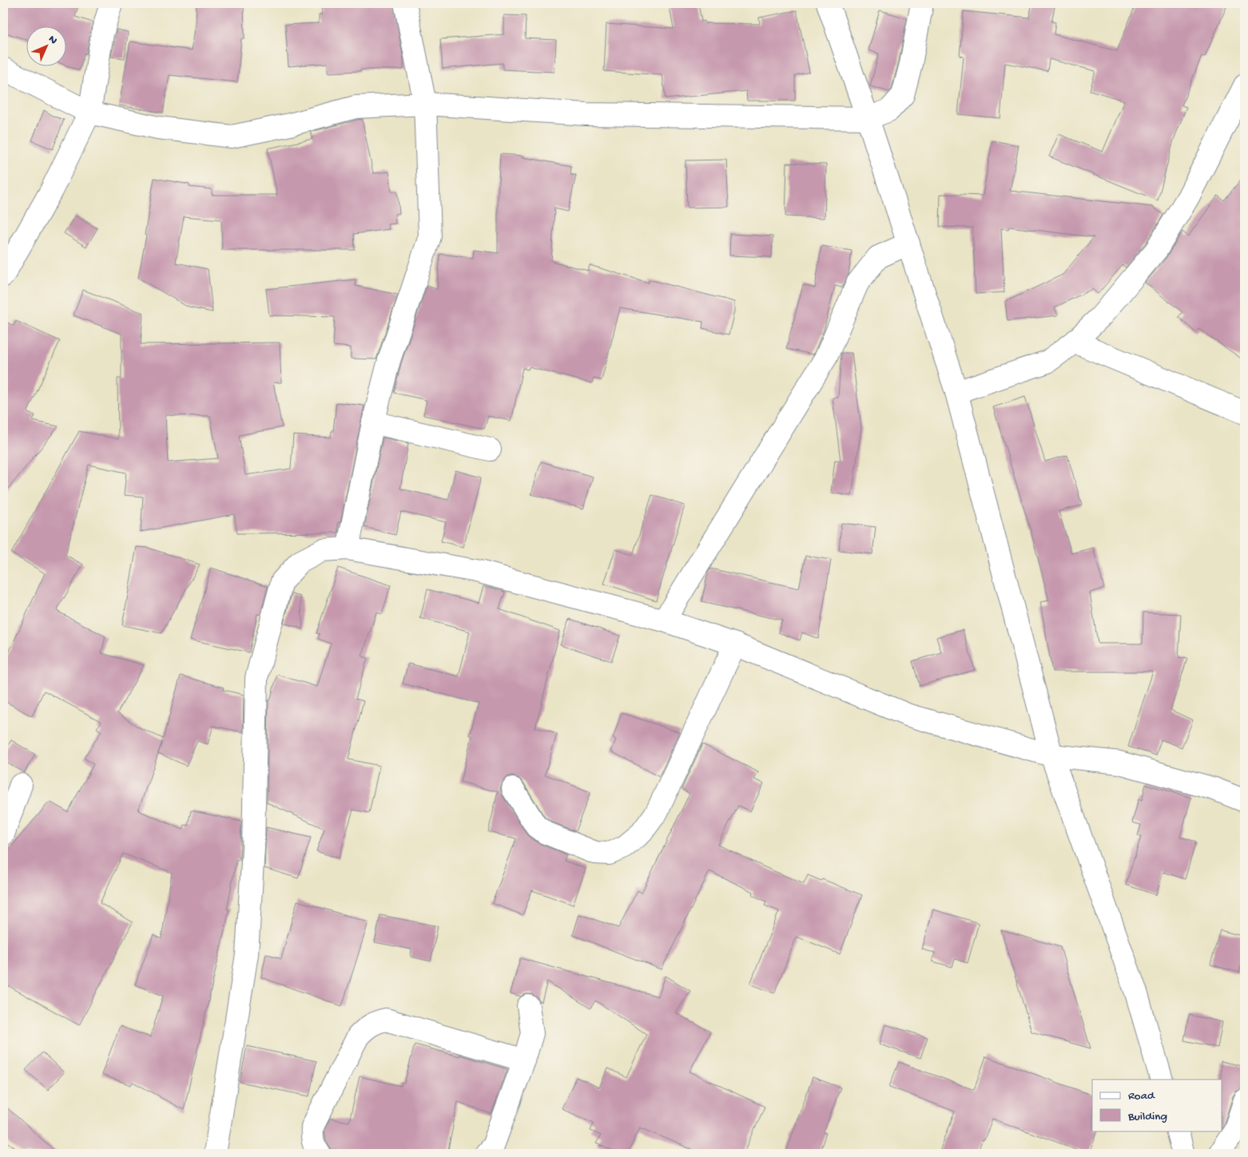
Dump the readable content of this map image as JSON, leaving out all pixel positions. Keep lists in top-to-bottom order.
{
  "legend": ["Road", "Building"],
  "north": "top right"
}
